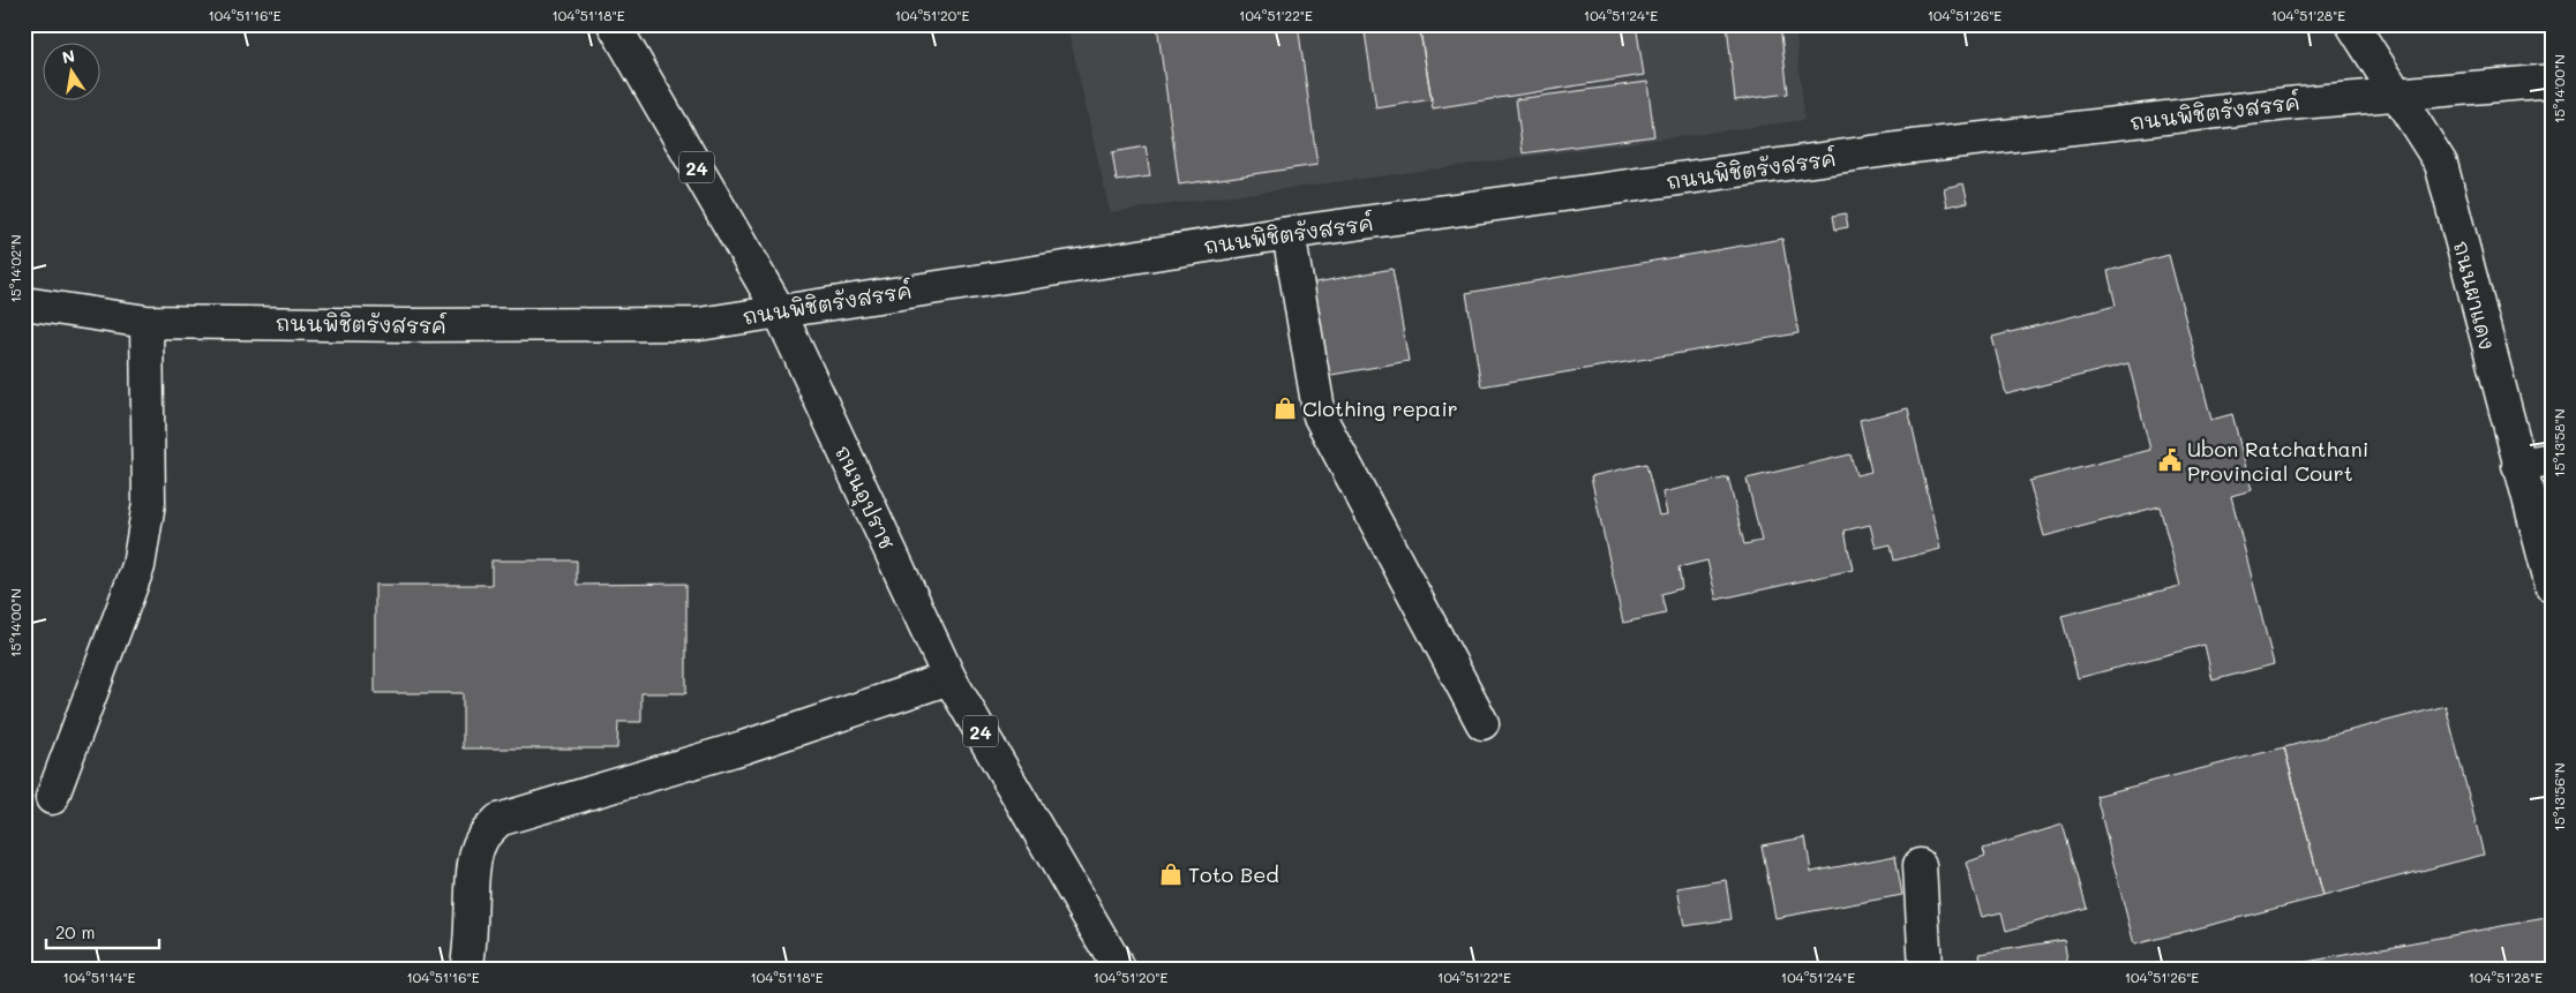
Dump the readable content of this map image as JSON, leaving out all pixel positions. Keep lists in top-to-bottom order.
{
  "streets": {
    "street": [
      "ถนนพิชิตรังสรรค์",
      "24",
      "ถนนผาแดง",
      "ถนนอุปราช"
    ]
  },
  "crossings": [
    ["ถนนพิชิตรังสรรค์", "ถนนผาแดง"],
    ["ถนนพิชิตรังสรรค์", "ถนนอุปราช"]
  ],
  "places": {
    "shop": ["Clothing repair", "Toto Bed"],
    "public building": ["Ubon Ratchathani Provincial Court"]
  },
  "scale_bar": "20 m",
  "north": "top",
  "coordinates": [
    "104°51'16\"E",
    "104°51'18\"E",
    "104°51'20\"E",
    "104°51'22\"E",
    "104°51'24\"E",
    "104°51'26\"E",
    "104°51'28\"E",
    "15°14'00\"N",
    "15°14'02\"N",
    "15°13'58\"N",
    "15°13'56\"N",
    "104°51'14\"E"
  ]
}
